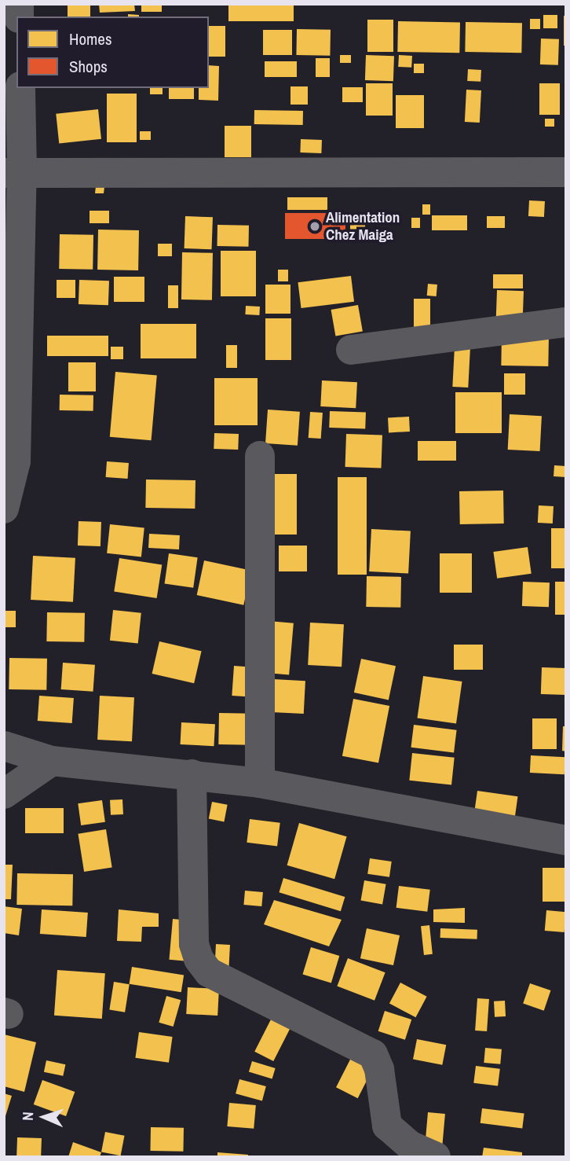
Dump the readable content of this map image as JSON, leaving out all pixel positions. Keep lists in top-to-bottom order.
{
  "places": ["Alimentation Chez Maiga"],
  "legend": ["Homes", "Shops"],
  "north": "left"
}
